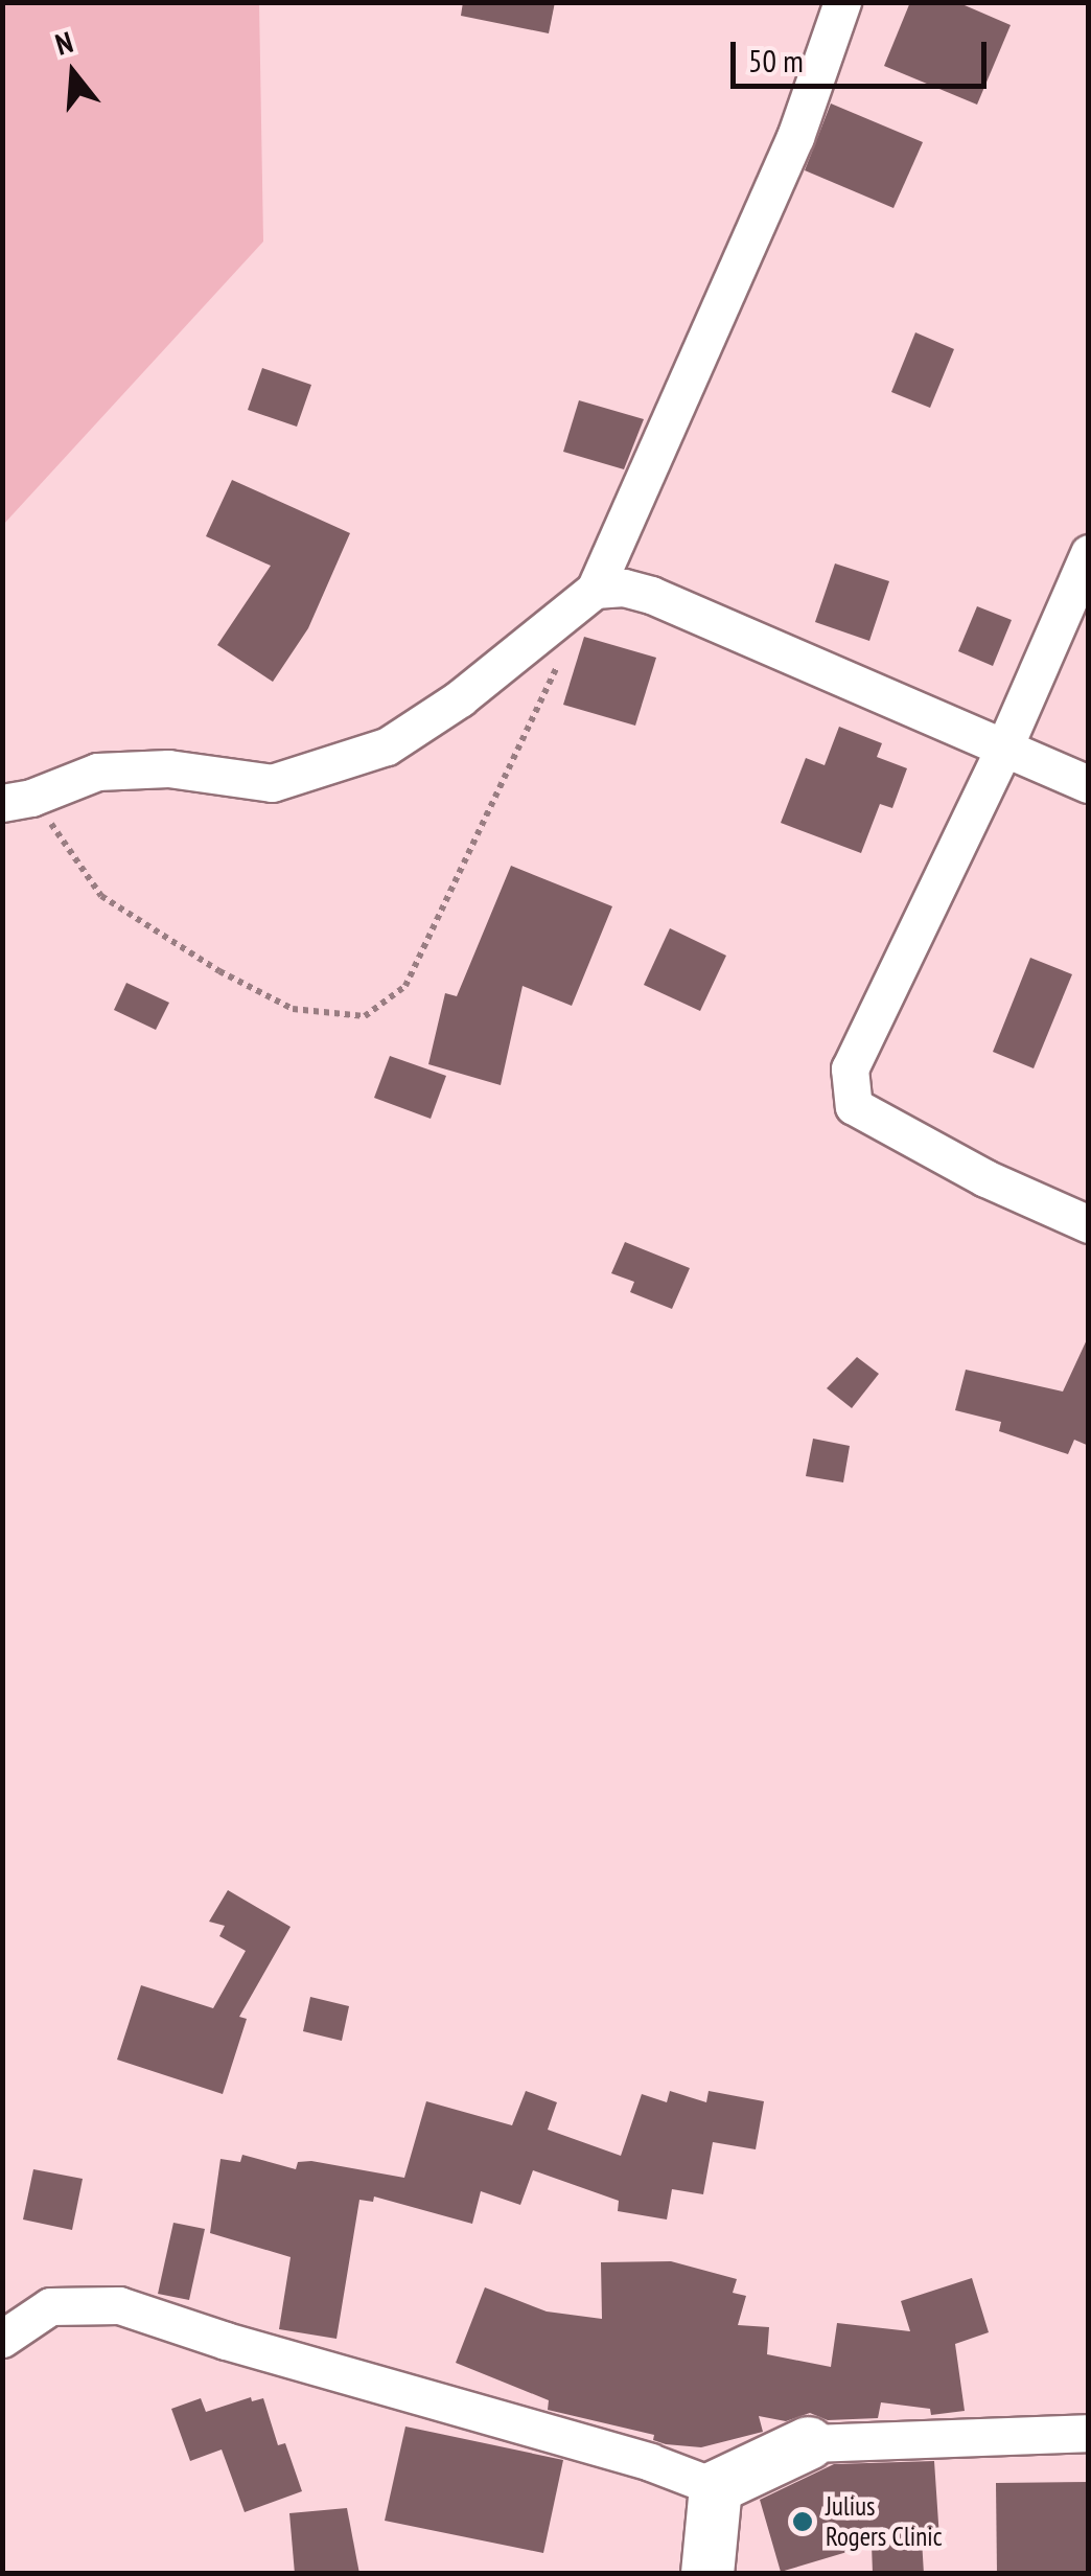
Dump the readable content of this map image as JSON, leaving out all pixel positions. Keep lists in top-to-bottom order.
{
  "places": ["Julius Rogers Clinic"],
  "scale_bar": "50 m",
  "north": "top"
}
